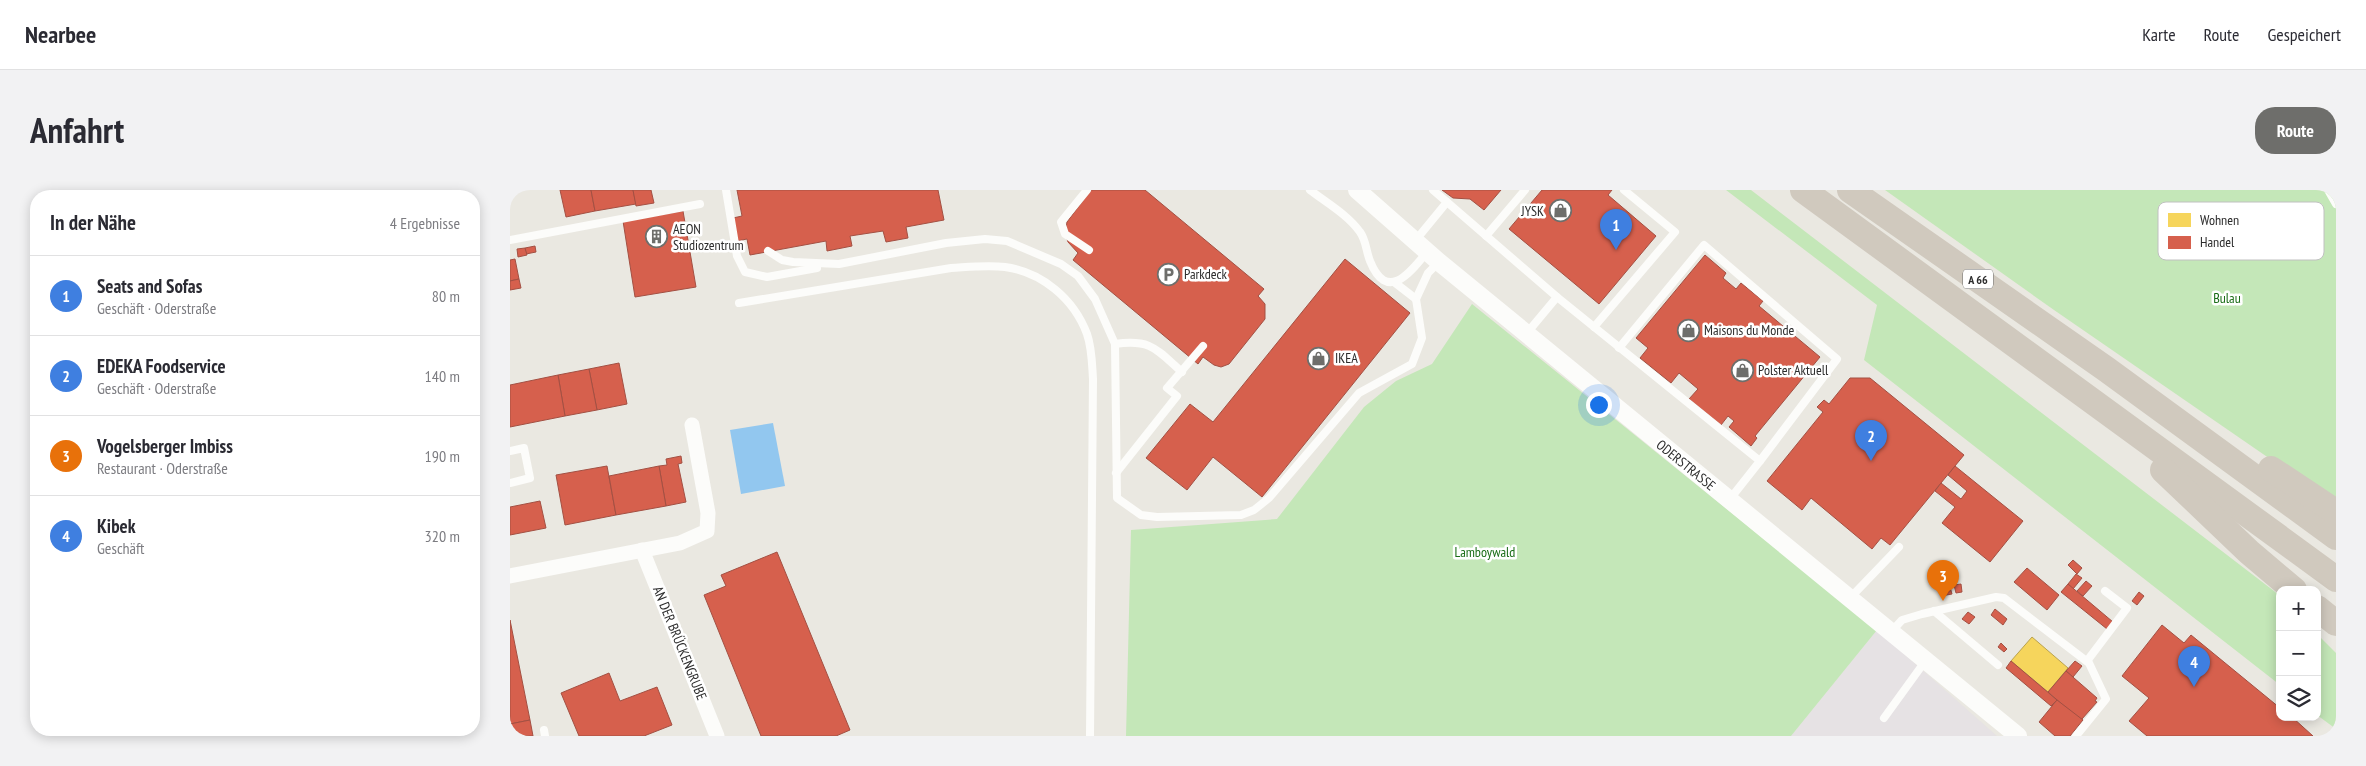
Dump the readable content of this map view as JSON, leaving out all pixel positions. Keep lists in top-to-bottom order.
{
  "streets": {
    "highway": ["A 66"],
    "street": ["ODERSTRASSE", "AN DER BRÜCKENGRUBE"]
  },
  "parks": ["Bulau", "Lamboywald"],
  "places": {
    "shop": [
      "JYSK",
      "Maisons du Monde",
      "IKEA",
      "Polster Aktuell"
    ],
    "building": ["AEON Studiozentrum"],
    "parking": ["Parkdeck"]
  },
  "legend": ["Wohnen", "Handel"],
  "page": {
    "header": "Nearbee",
    "nav": ["Karte", "Route", "Gespeichert"],
    "title": "Anfahrt",
    "buttons": "Route",
    "heading": ["In der Nähe", "4 Ergebnisse"],
    "pins": [
      "1",
      "2",
      "3",
      "4"
    ],
    "list": [
      {
        "mark": "1",
        "name": "Seats and Sofas",
        "note": "Geschäft · Oderstraße",
        "value": "80 m"
      },
      {
        "mark": "2",
        "name": "EDEKA Foodservice",
        "note": "Geschäft · Oderstraße",
        "value": "140 m"
      },
      {
        "mark": "3",
        "name": "Vogelsberger Imbiss",
        "note": "Restaurant · Oderstraße",
        "value": "190 m"
      },
      {
        "mark": "4",
        "name": "Kibek",
        "note": "Geschäft",
        "value": "320 m"
      }
    ],
    "map_buttons": ["+", "−"]
  }
}
